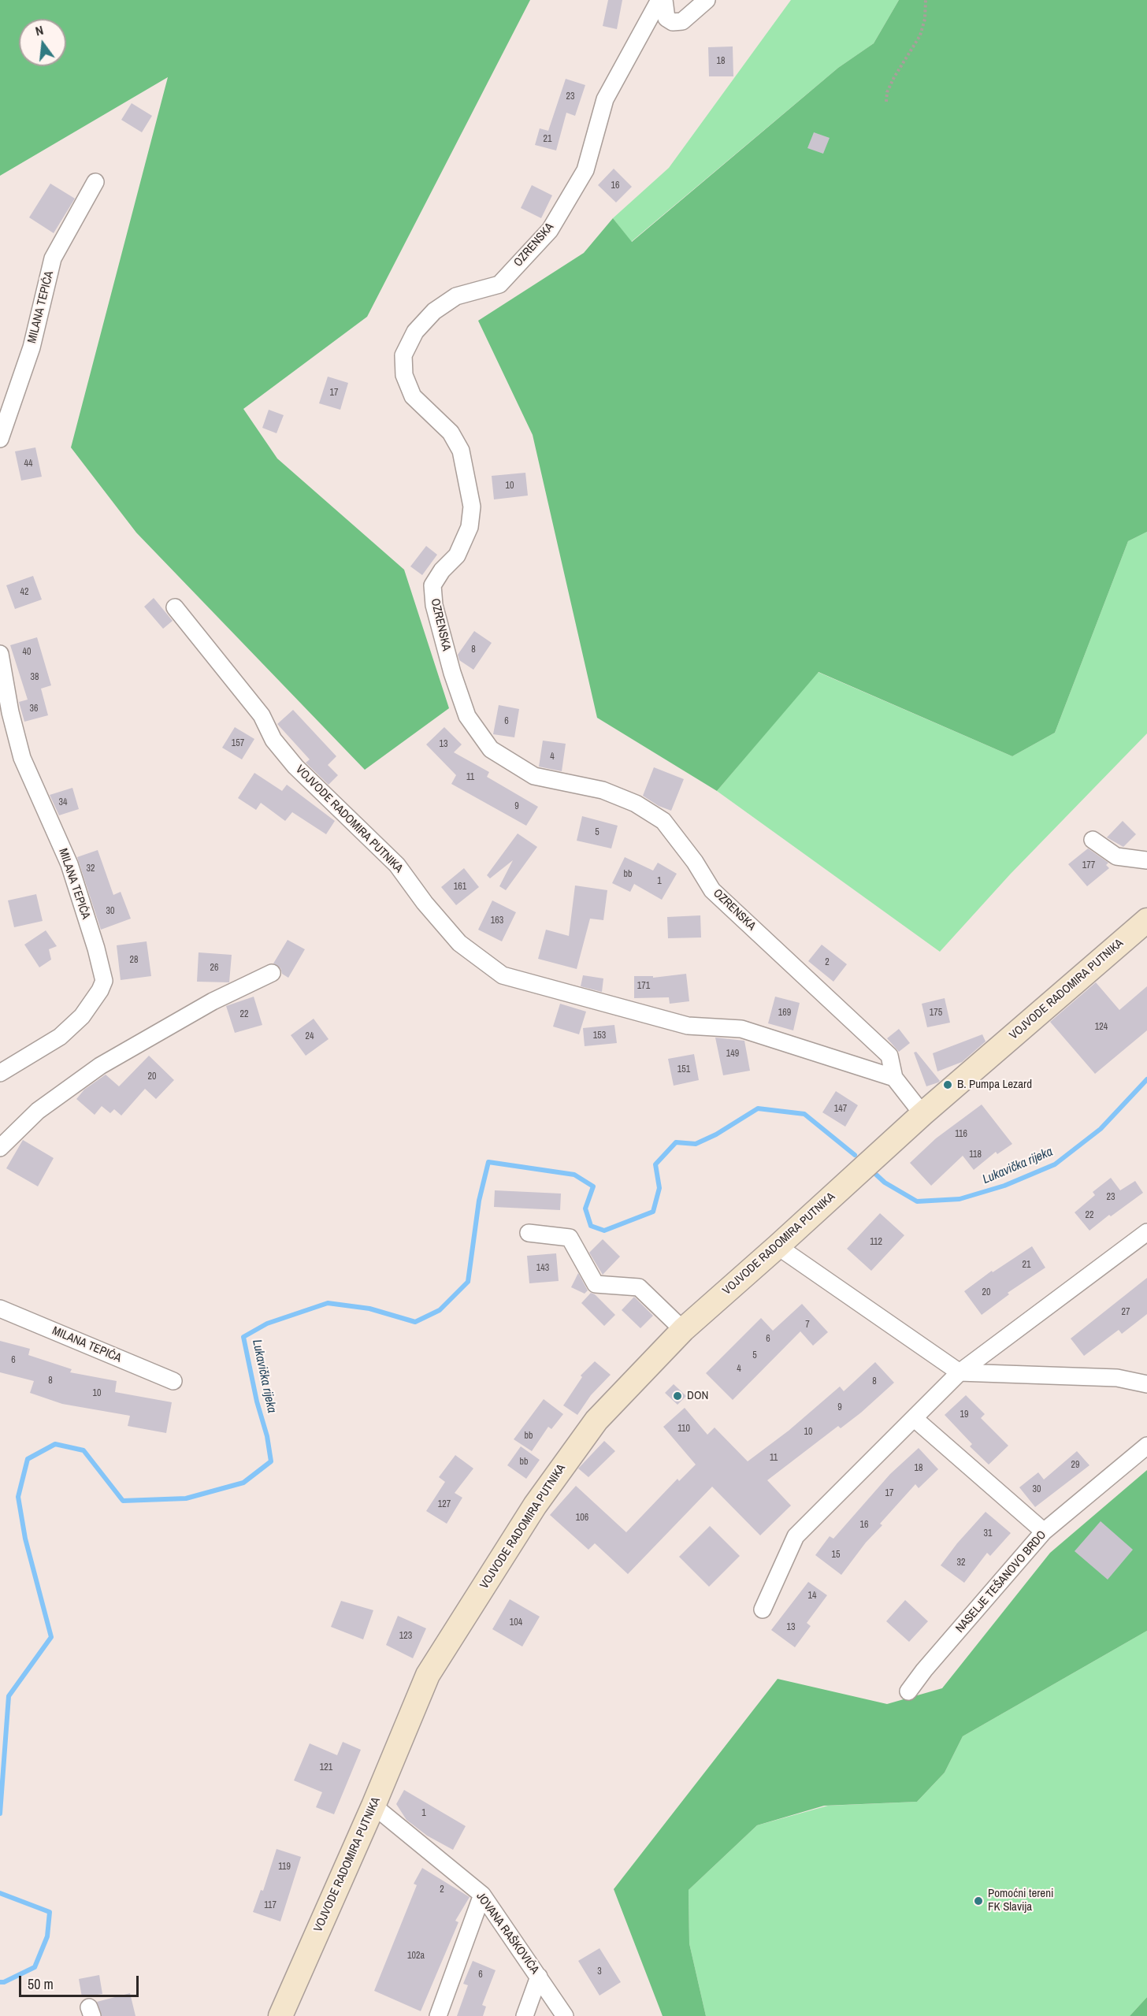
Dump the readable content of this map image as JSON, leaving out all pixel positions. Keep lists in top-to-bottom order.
{
  "streets": {
    "main road": ["VOJVODE RADOMIRA PUTNIKA"],
    "street": [
      "OZRENSKA",
      "MILANA TEPIĆA",
      "NASELJE TEŠANOVO BRDO",
      "JOVANA RAŠKOVIĆA"
    ]
  },
  "crossings": [
    ["OZRENSKA", "VOJVODE RADOMIRA PUTNIKA"],
    ["VOJVODE RADOMIRA PUTNIKA", "JOVANA RAŠKOVIĆA"]
  ],
  "water": ["Lukavička rijeka"],
  "places": ["B. Pumpa Lezard", "DON", "Pomoćni tereni FK Slavija"],
  "house_numbers": [
    "18",
    "23",
    "21",
    "16",
    "17",
    "44",
    "10",
    "42",
    "8",
    "40",
    "38",
    "36",
    "6",
    "157",
    "13",
    "4",
    "11",
    "34",
    "9",
    "5",
    "177",
    "32",
    "bb",
    "1",
    "161",
    "30",
    "163",
    "28",
    "2",
    "26",
    "171",
    "169",
    "175",
    "22",
    "124",
    "153",
    "24",
    "149",
    "151",
    "20",
    "147",
    "116",
    "118",
    "23",
    "22",
    "112",
    "21",
    "143",
    "20",
    "27",
    "7",
    "6",
    "5",
    "6",
    "4",
    "8",
    "8",
    "10",
    "9",
    "19",
    "110",
    "10",
    "bb",
    "11",
    "bb",
    "29",
    "18",
    "30",
    "17",
    "127",
    "106",
    "16",
    "31",
    "15",
    "32",
    "14",
    "104",
    "13",
    "123",
    "121",
    "1",
    "119",
    "2",
    "117",
    "102a",
    "3",
    "6"
  ],
  "scale_bar": "50 m",
  "north": "top"
}
